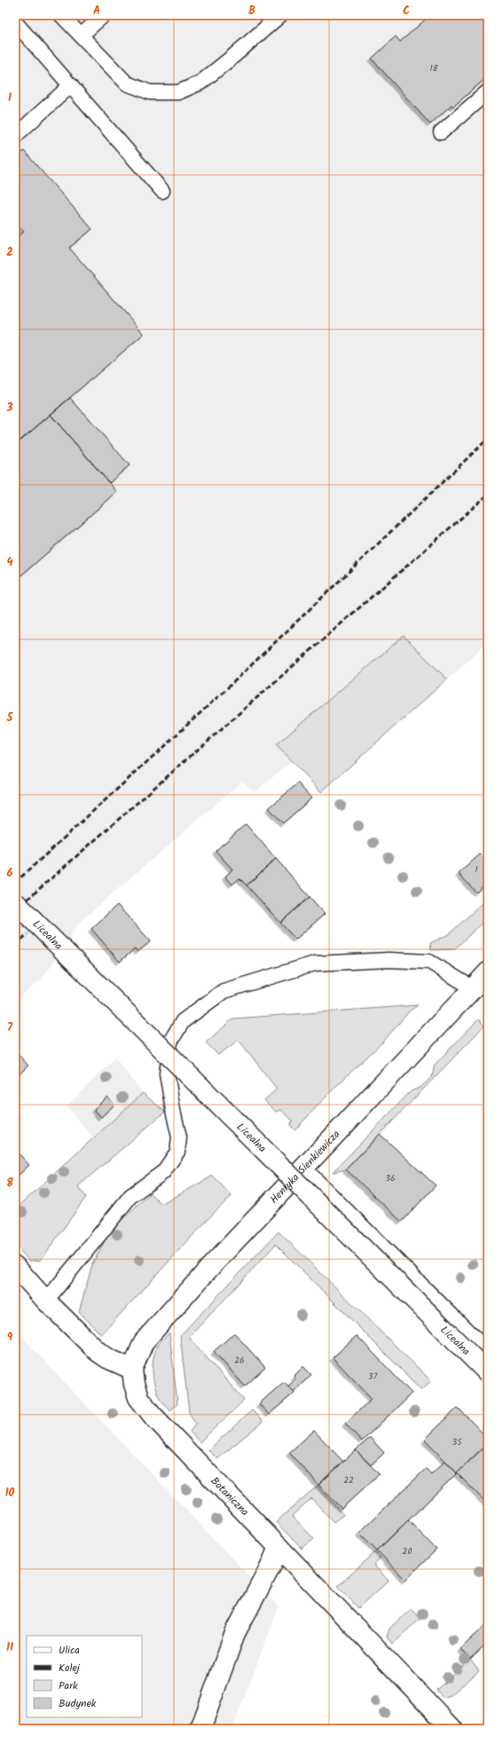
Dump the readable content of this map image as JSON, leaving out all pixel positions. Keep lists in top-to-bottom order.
{
  "streets": {
    "street": ["Licealna", "Henryka Sienkiewicza", "Botaniczna"]
  },
  "crossings": [
    ["Licealna", "Henryka Sienkiewicza"],
    ["Henryka Sienkiewicza", "Botaniczna"]
  ],
  "house_numbers": [
    "18",
    "1",
    "36",
    "26",
    "37",
    "35",
    "22",
    "20"
  ],
  "legend": [
    "Ulica",
    "Kolej",
    "Park",
    "Budynek"
  ],
  "grid": {
    "columns": ["A", "B", "C"],
    "rows": [
      "1",
      "2",
      "3",
      "4",
      "5",
      "6",
      "7",
      "8",
      "9",
      "10",
      "11"
    ]
  }
}
